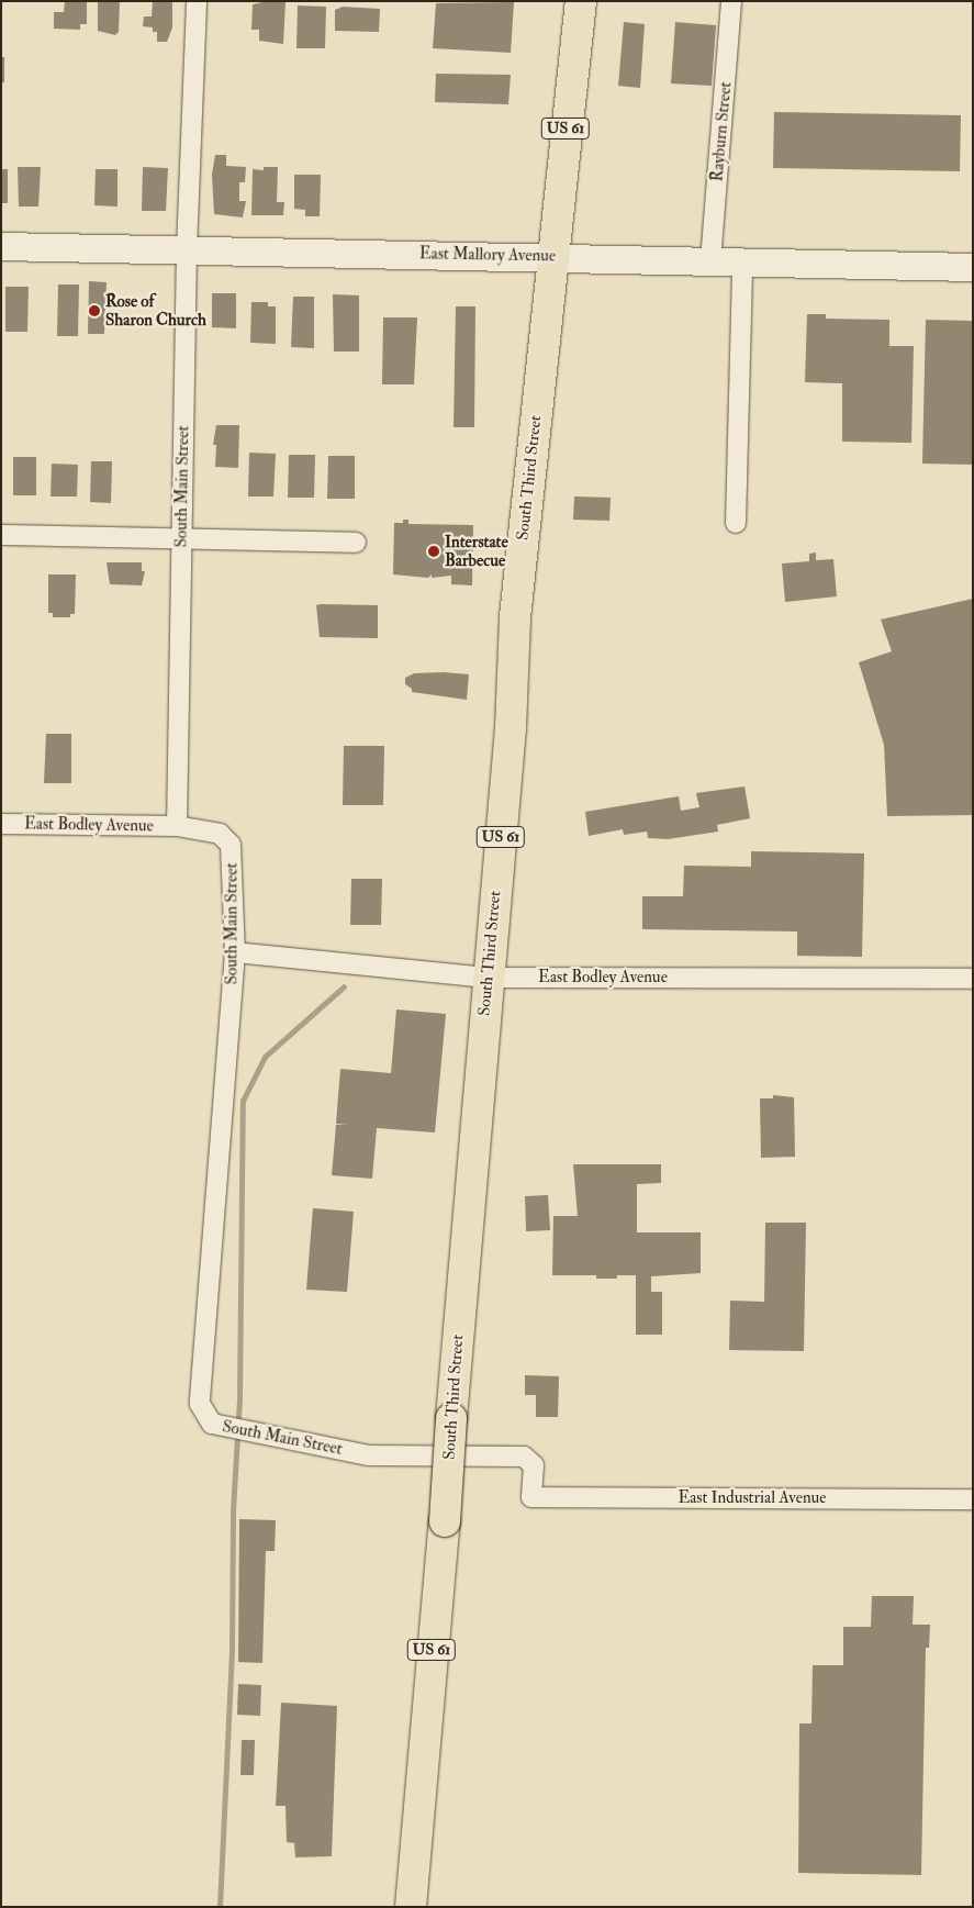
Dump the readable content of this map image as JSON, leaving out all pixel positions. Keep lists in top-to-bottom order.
{
  "streets": {
    "main road": ["US 61", "East Mallory Avenue", "South Third Street"],
    "street": [
      "Rayburn Street",
      "South Main Street",
      "East Bodley Avenue",
      "East Industrial Avenue"
    ]
  },
  "crossings": [
    ["Rayburn Street", "East Mallory Avenue"],
    ["East Mallory Avenue", "South Third Street"],
    ["East Mallory Avenue", "South Main Street"],
    ["South Third Street", "East Bodley Avenue"],
    ["South Main Street", "East Bodley Avenue"],
    ["South Main Street", "East Industrial Avenue"]
  ],
  "places": ["Rose of Sharon Church", "Interstate Barbecue"]
}
